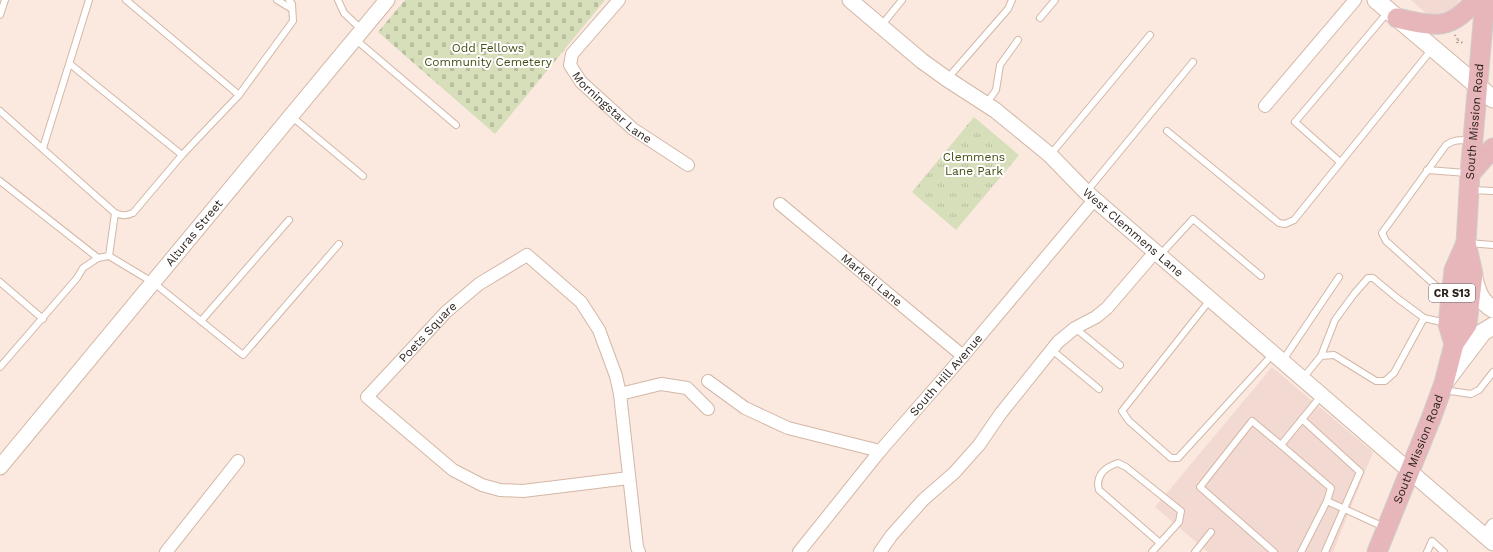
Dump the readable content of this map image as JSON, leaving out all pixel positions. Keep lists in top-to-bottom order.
{
  "streets": {
    "main road": ["South Mission Road", "CR S13"],
    "street": [
      "Morningstar Lane",
      "West Clemmens Lane",
      "Alturas Street",
      "Markell Lane",
      "Poets Square",
      "South Hill Avenue"
    ]
  },
  "crossings": [
    ["South Mission Road", "West Clemmens Lane"],
    ["West Clemmens Lane", "South Hill Avenue"],
    ["Markell Lane", "South Hill Avenue"]
  ],
  "parks": ["Odd Fellows Community Cemetery", "Clemmens Lane Park"]
}
